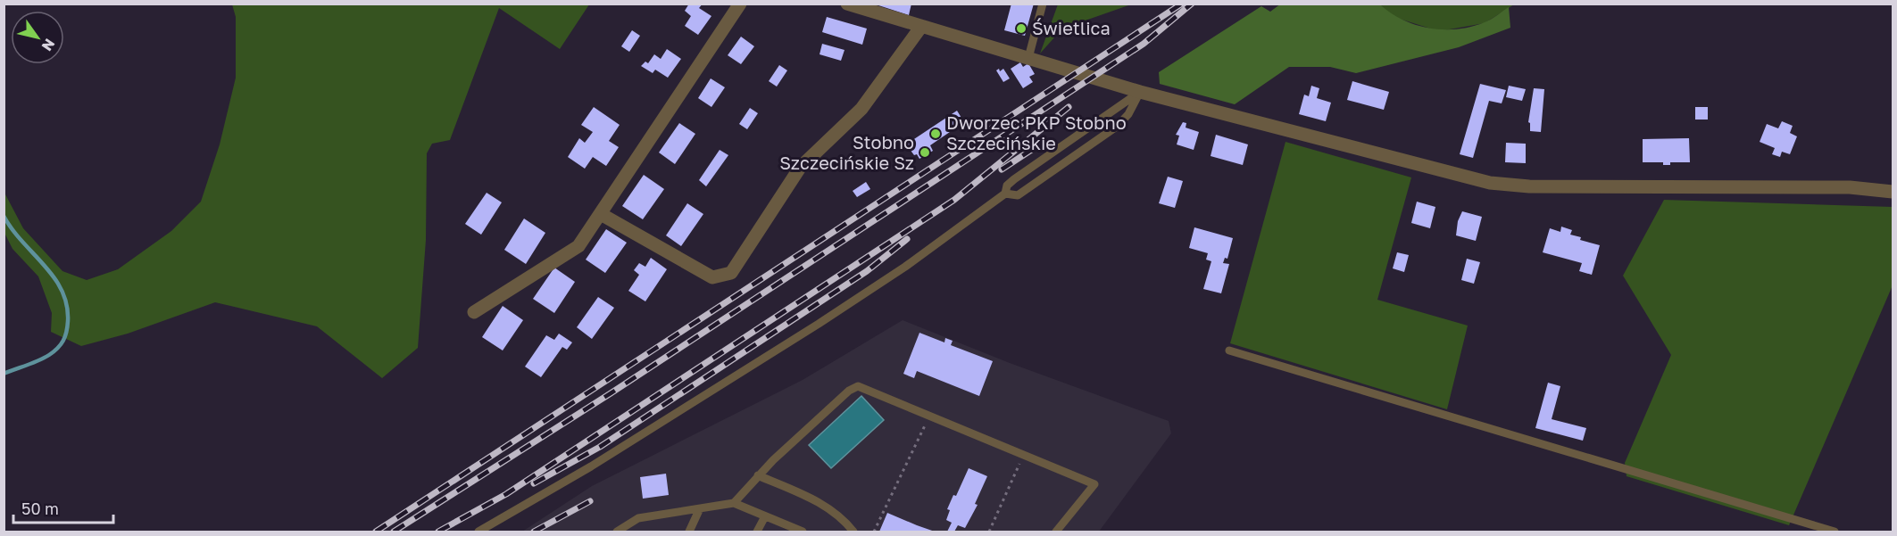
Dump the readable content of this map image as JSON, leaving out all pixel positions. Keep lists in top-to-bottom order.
{
  "places": ["Świetlica", "Dworzec PKP Stobno Szczecińskie", "Stobno Szczecińskie Sz"],
  "scale_bar": "50 m",
  "north": "bottom right"
}
